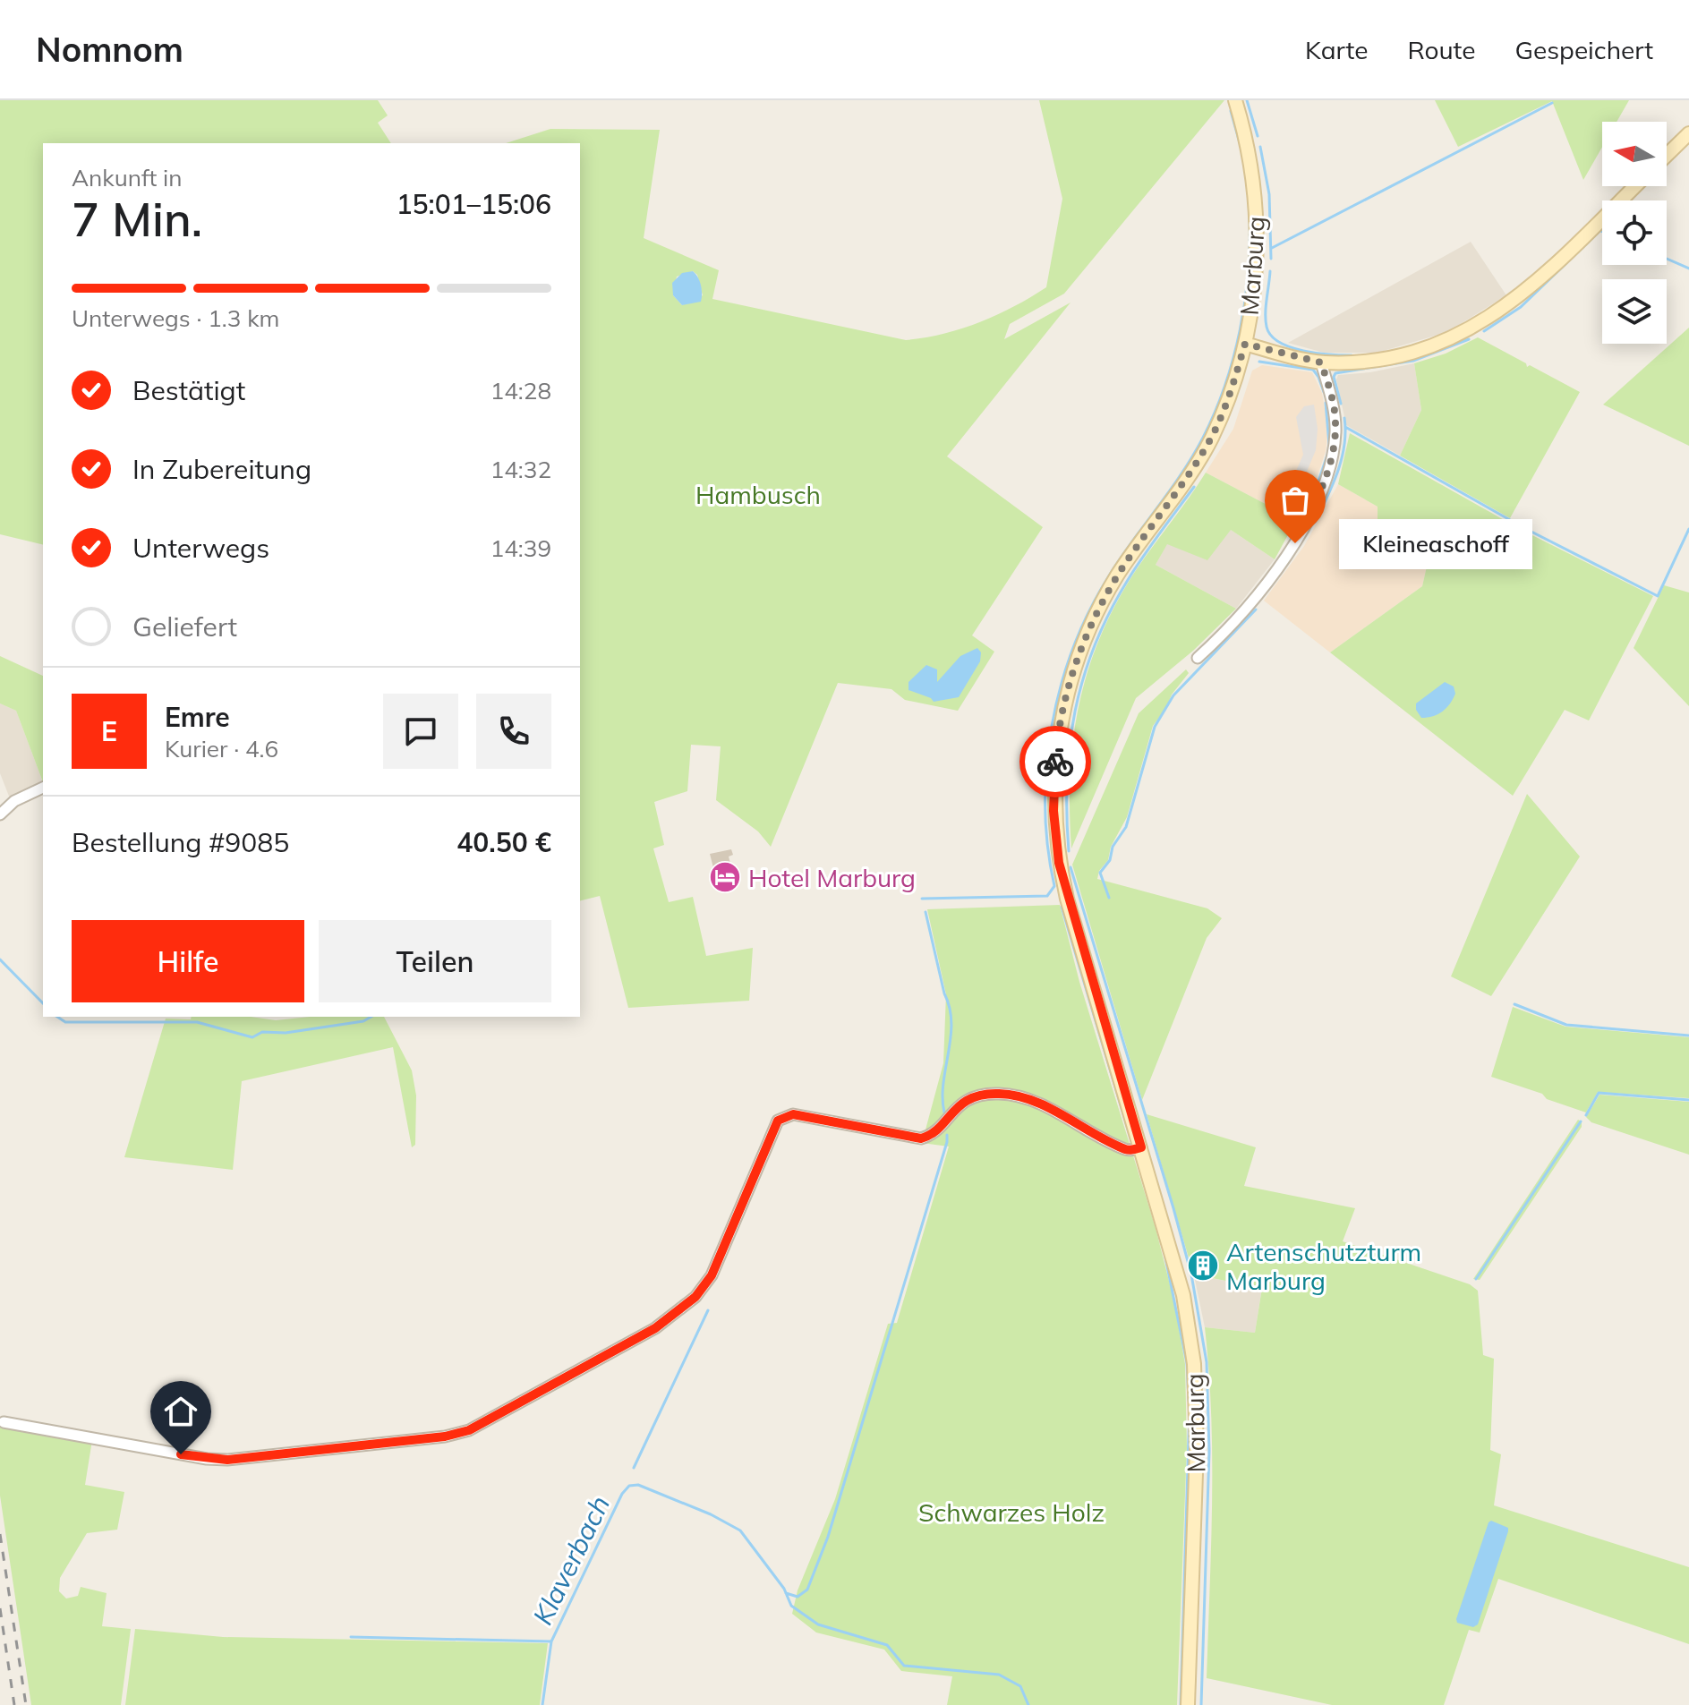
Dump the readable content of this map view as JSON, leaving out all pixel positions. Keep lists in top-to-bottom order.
{
  "streets": {
    "street": ["Marburg"]
  },
  "water": ["Klaverbach"],
  "parks": ["Hambusch", "Schwarzes Holz"],
  "places": {
    "other": ["Kleineaschoff"],
    "hotel": ["Hotel Marburg"],
    "building": ["Artenschutzturm Marburg"]
  },
  "north": "left",
  "page": {
    "header": "Nomnom",
    "nav": ["Karte", "Route", "Gespeichert"],
    "heading": ["7 Min.", "Ankunft in", "15:01–15:06"],
    "panel": [
      "Emre",
      "Kurier · 4.6",
      "Bestellung #9085",
      "40.50 €"
    ],
    "bar": "Unterwegs · 1.3 km",
    "list": [
      ["Bestätigt", "14:28"],
      ["In Zubereitung", "14:32"],
      ["Unterwegs", "14:39"],
      "Geliefert"
    ],
    "bubble": "Kleineaschoff",
    "round": "E",
    "buttons": ["Hilfe", "Teilen"]
  }
}
